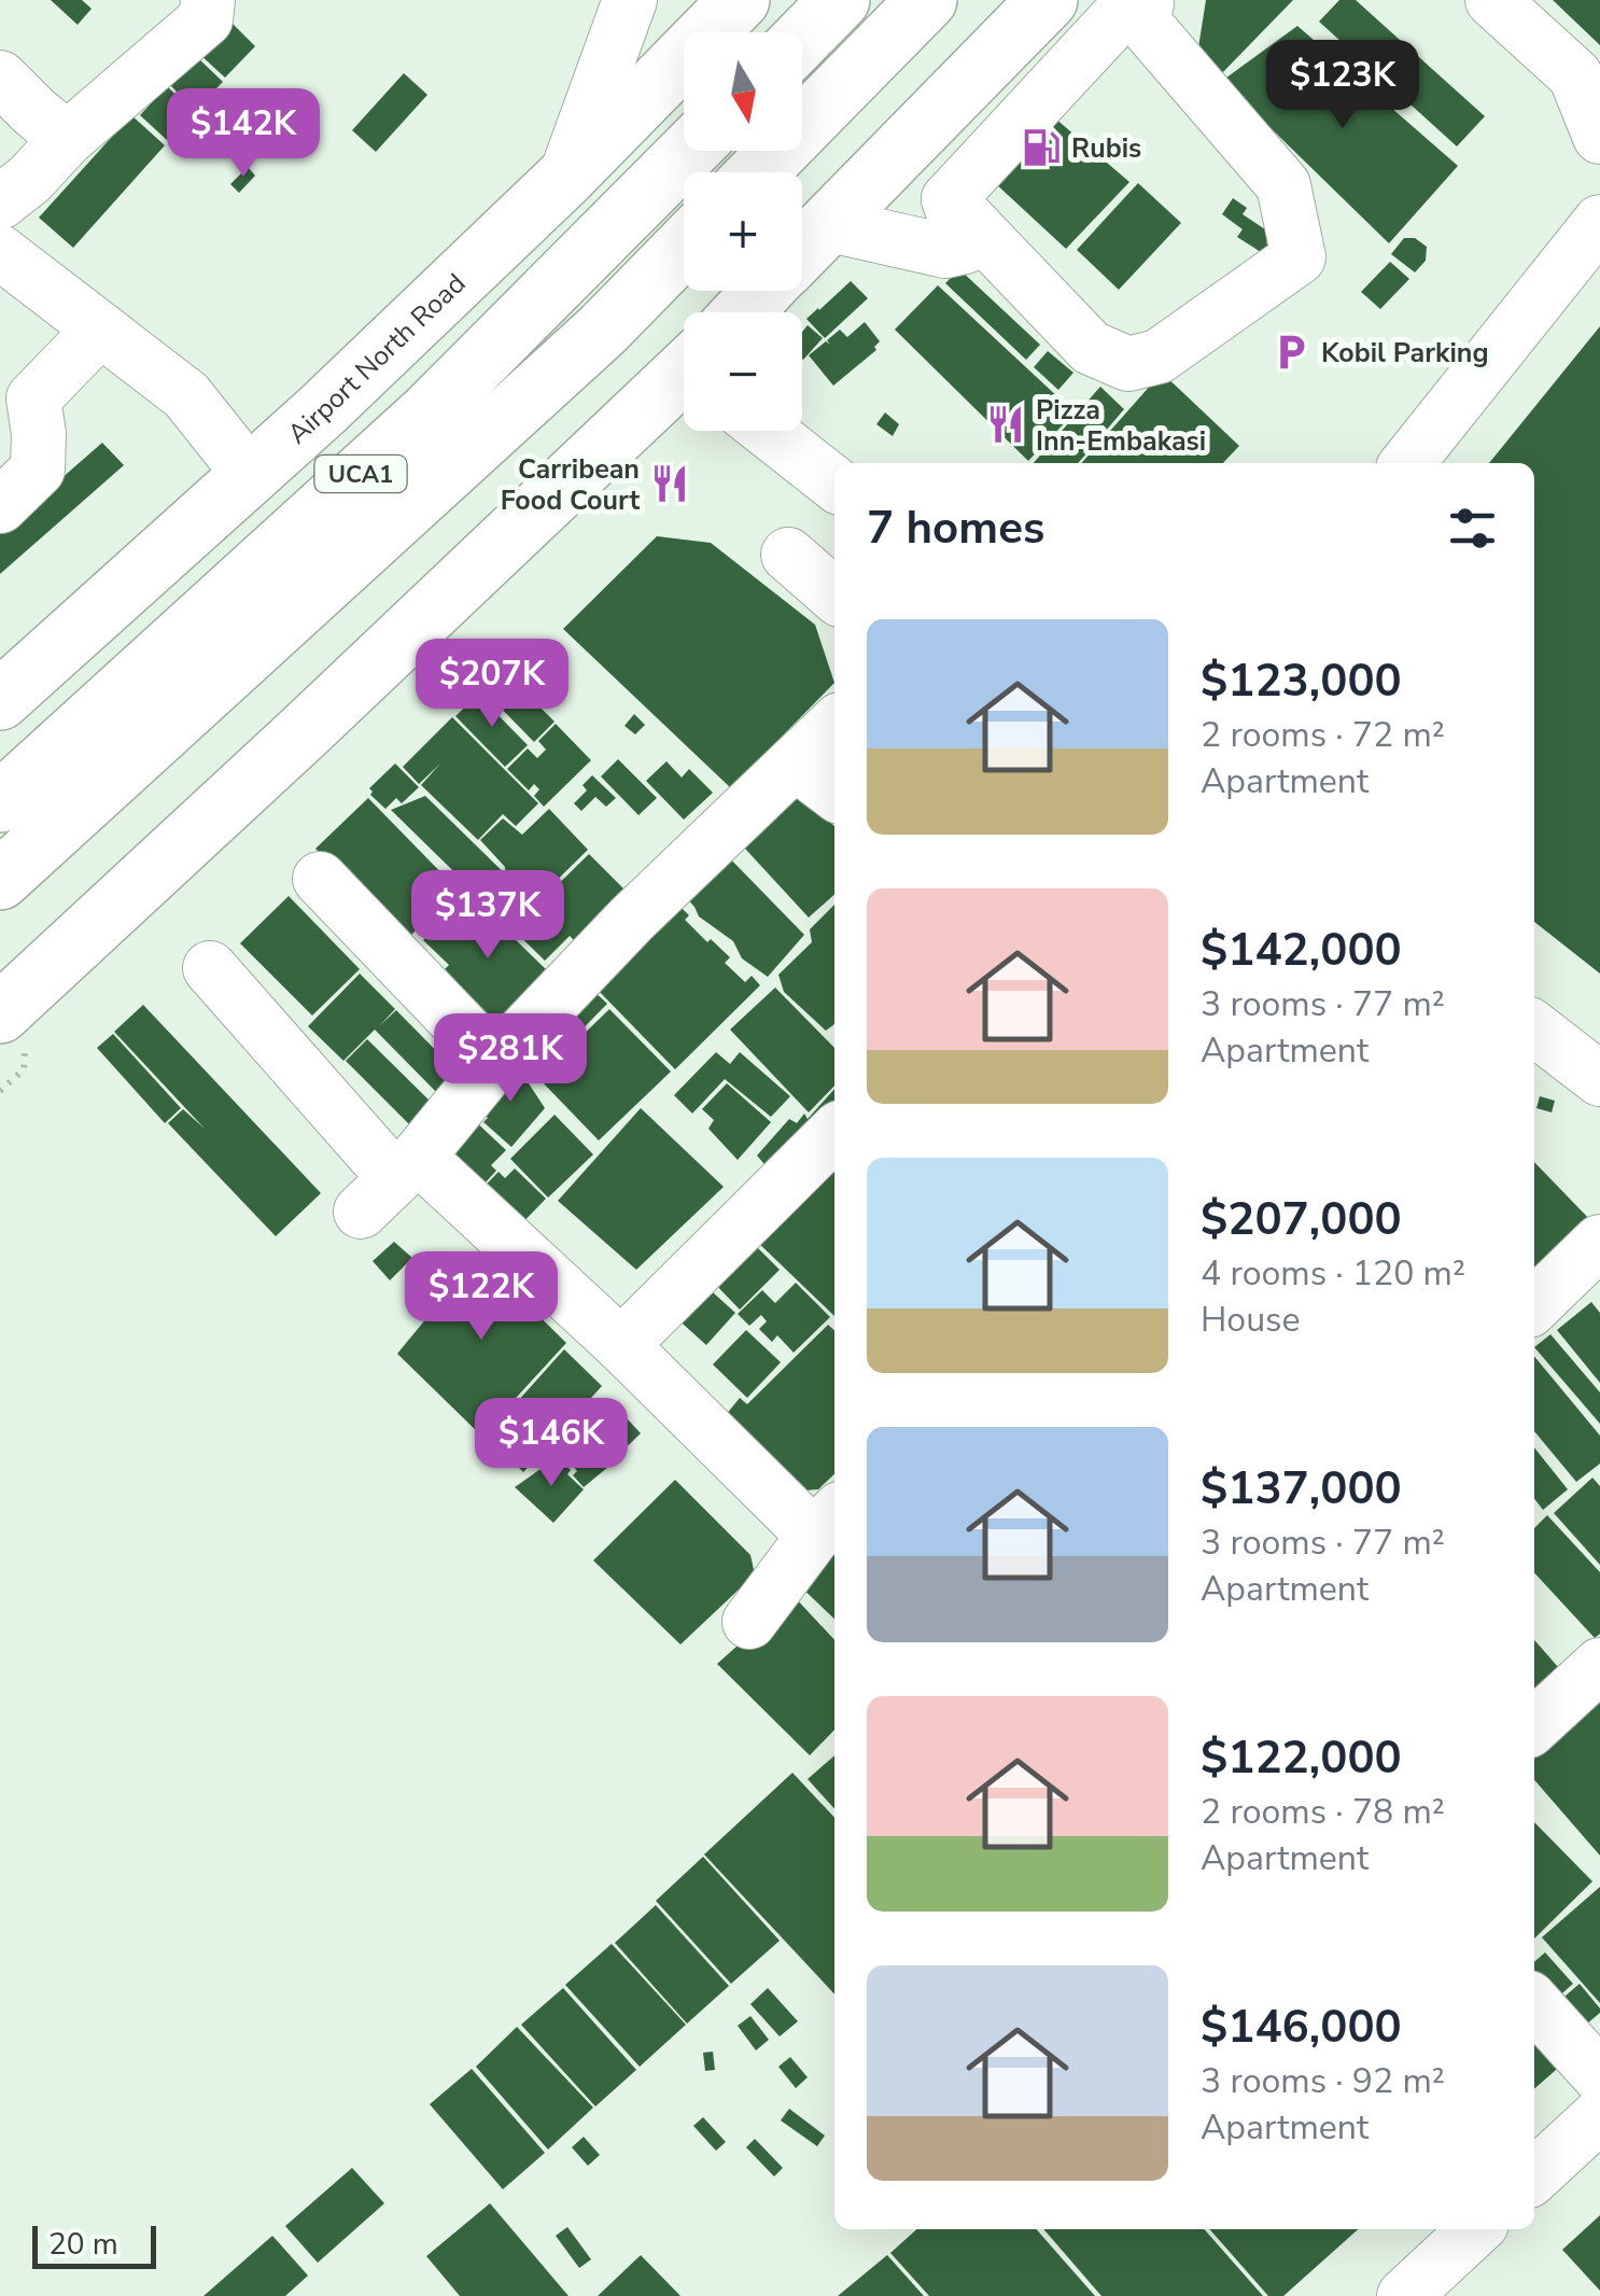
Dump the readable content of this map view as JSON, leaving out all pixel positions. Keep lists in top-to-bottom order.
{
  "streets": {
    "main road": ["Airport North Road", "UCA1"]
  },
  "places": {
    "fuel station": ["Rubis"],
    "parking": ["Kobil Parking"],
    "restaurant": ["Pizza Inn-Embakasi", "Carribean Food Court"]
  },
  "scale_bar": "20 m",
  "north": "bottom",
  "page": {
    "map_buttons": ["+", "−"],
    "price": [
      "$123K",
      "$142K",
      "$207K",
      "$137K",
      "$281K",
      "$122K",
      "$146K"
    ],
    "heading": "7 homes",
    "list": [
      {
        "name": "$123,000",
        "note": "2 rooms · 72 m² · Apartment"
      },
      {
        "name": "$142,000",
        "note": "3 rooms · 77 m² · Apartment"
      },
      {
        "name": "$207,000",
        "note": "4 rooms · 120 m² · House"
      },
      {
        "name": "$137,000",
        "note": "3 rooms · 77 m² · Apartment"
      },
      {
        "name": "$122,000",
        "note": "2 rooms · 78 m² · Apartment"
      },
      {
        "name": "$146,000",
        "note": "3 rooms · 92 m² · Apartment"
      }
    ],
    "scale": "20 m"
  }
}
